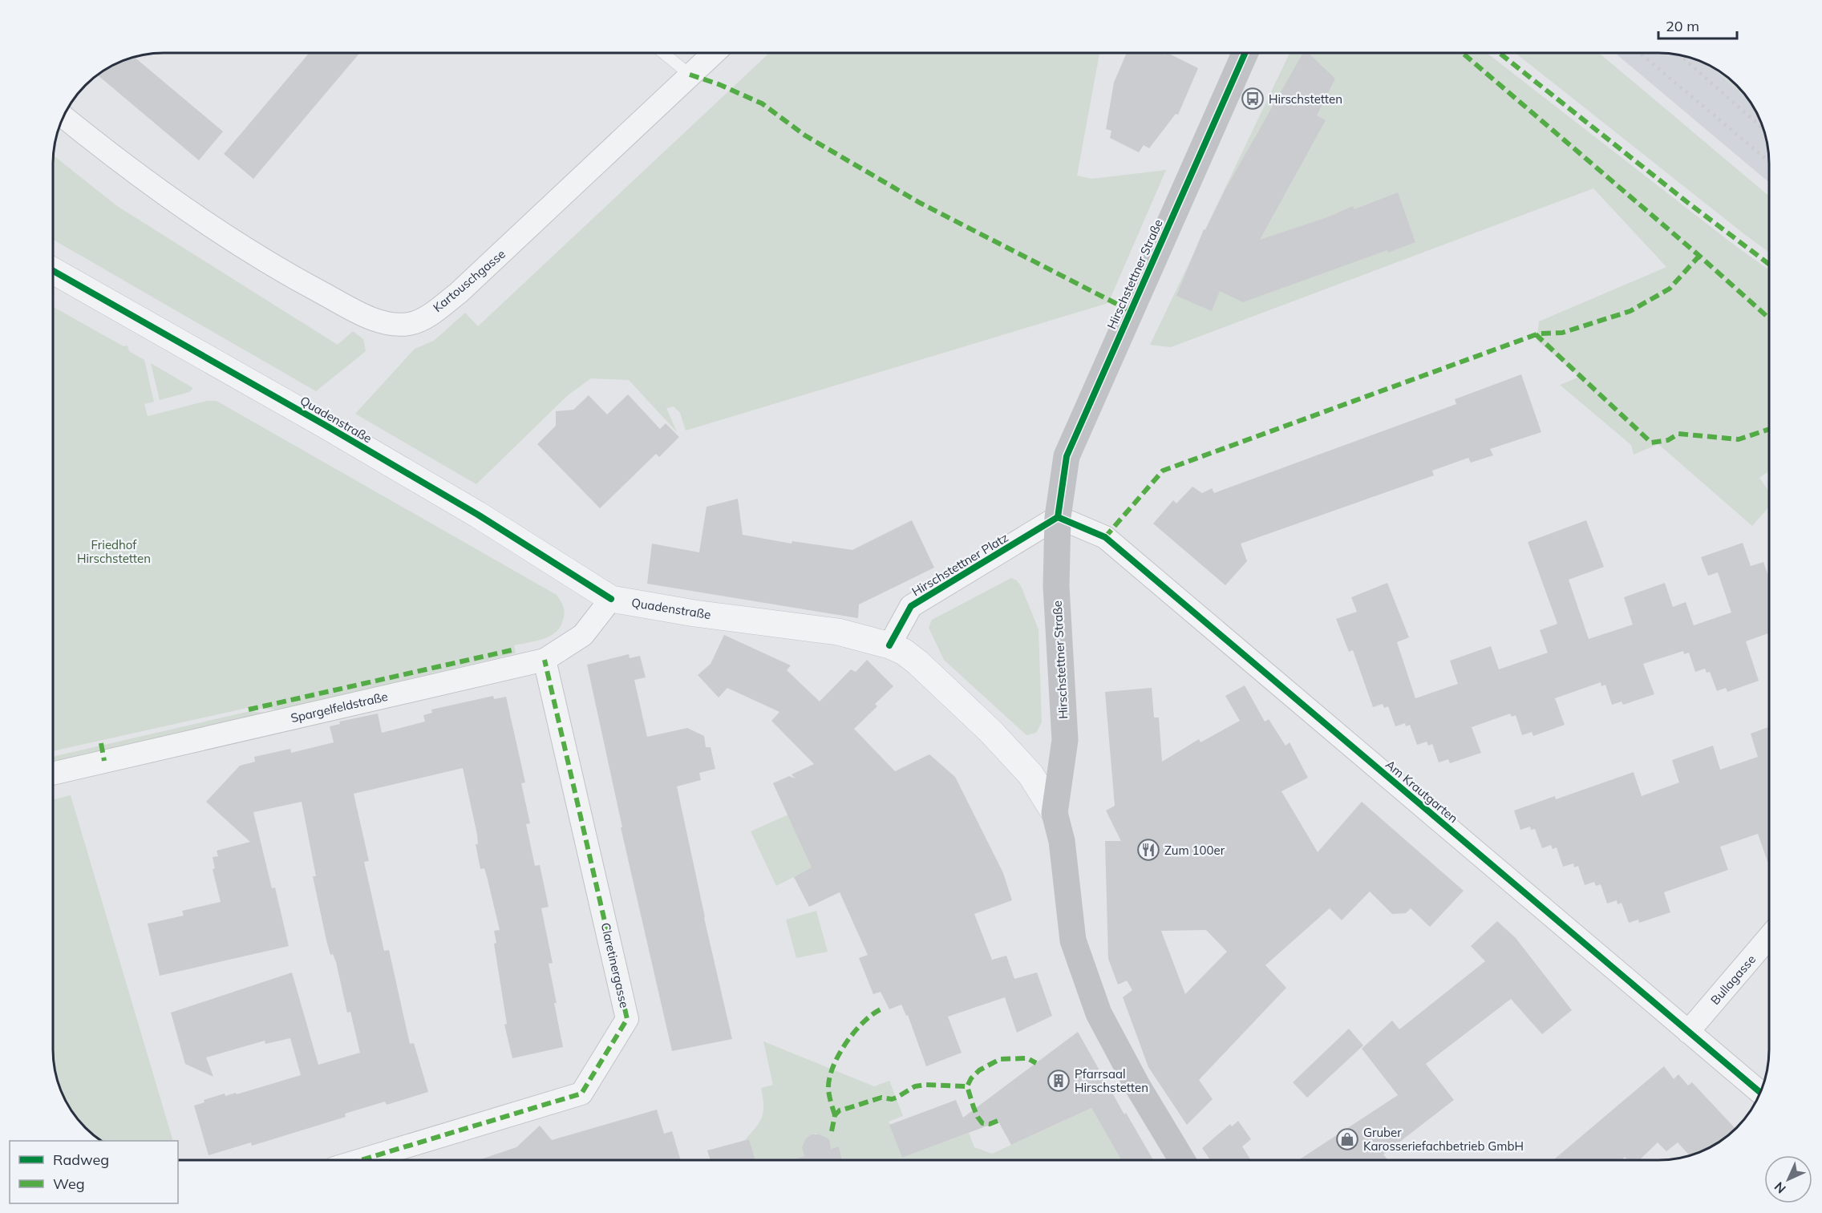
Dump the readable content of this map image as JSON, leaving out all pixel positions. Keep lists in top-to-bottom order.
{
  "streets": {
    "main road": ["Hirschstettner Straße"],
    "street": [
      "Kartouschgasse",
      "Quadenstraße",
      "Hirschstettner Platz",
      "Spargelfeldstraße",
      "Am Krautgarten",
      "Claretinergasse",
      "Bullagasse"
    ]
  },
  "crossings": [
    ["Hirschstettner Straße", "Quadenstraße"],
    ["Hirschstettner Straße", "Hirschstettner Platz"],
    ["Hirschstettner Straße", "Am Krautgarten"],
    ["Quadenstraße", "Hirschstettner Platz"],
    ["Quadenstraße", "Spargelfeldstraße"],
    ["Hirschstettner Platz", "Am Krautgarten"],
    ["Spargelfeldstraße", "Claretinergasse"],
    ["Am Krautgarten", "Bullagasse"]
  ],
  "parks": ["Friedhof Hirschstetten"],
  "places": {
    "bus stop": ["Hirschstetten"],
    "restaurant": ["Zum 100er"],
    "building": ["Pfarrsaal Hirschstetten"],
    "shop": ["Gruber Karosseriefachbetrieb GmbH"]
  },
  "legend": ["Radweg", "Weg"],
  "scale_bar": "20 m",
  "north": "bottom left"
}
